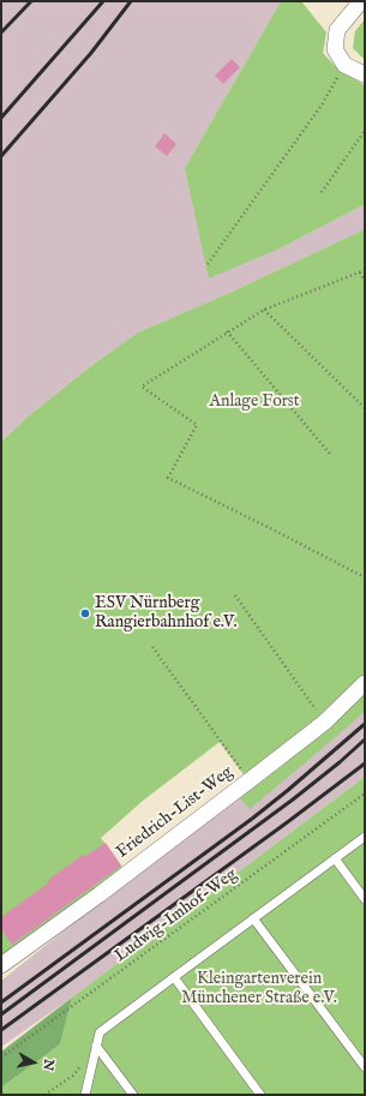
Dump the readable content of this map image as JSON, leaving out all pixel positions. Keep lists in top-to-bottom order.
{
  "streets": {
    "street": ["Friedrich-List-Weg"],
    "path": ["Ludwig-Imhof-Weg"]
  },
  "parks": ["Anlage Forst", "Kleingartenverein Münchener Straße e.V."],
  "places": ["ESV Nürnberg Rangierbahnhof e.V."],
  "north": "right"
}
